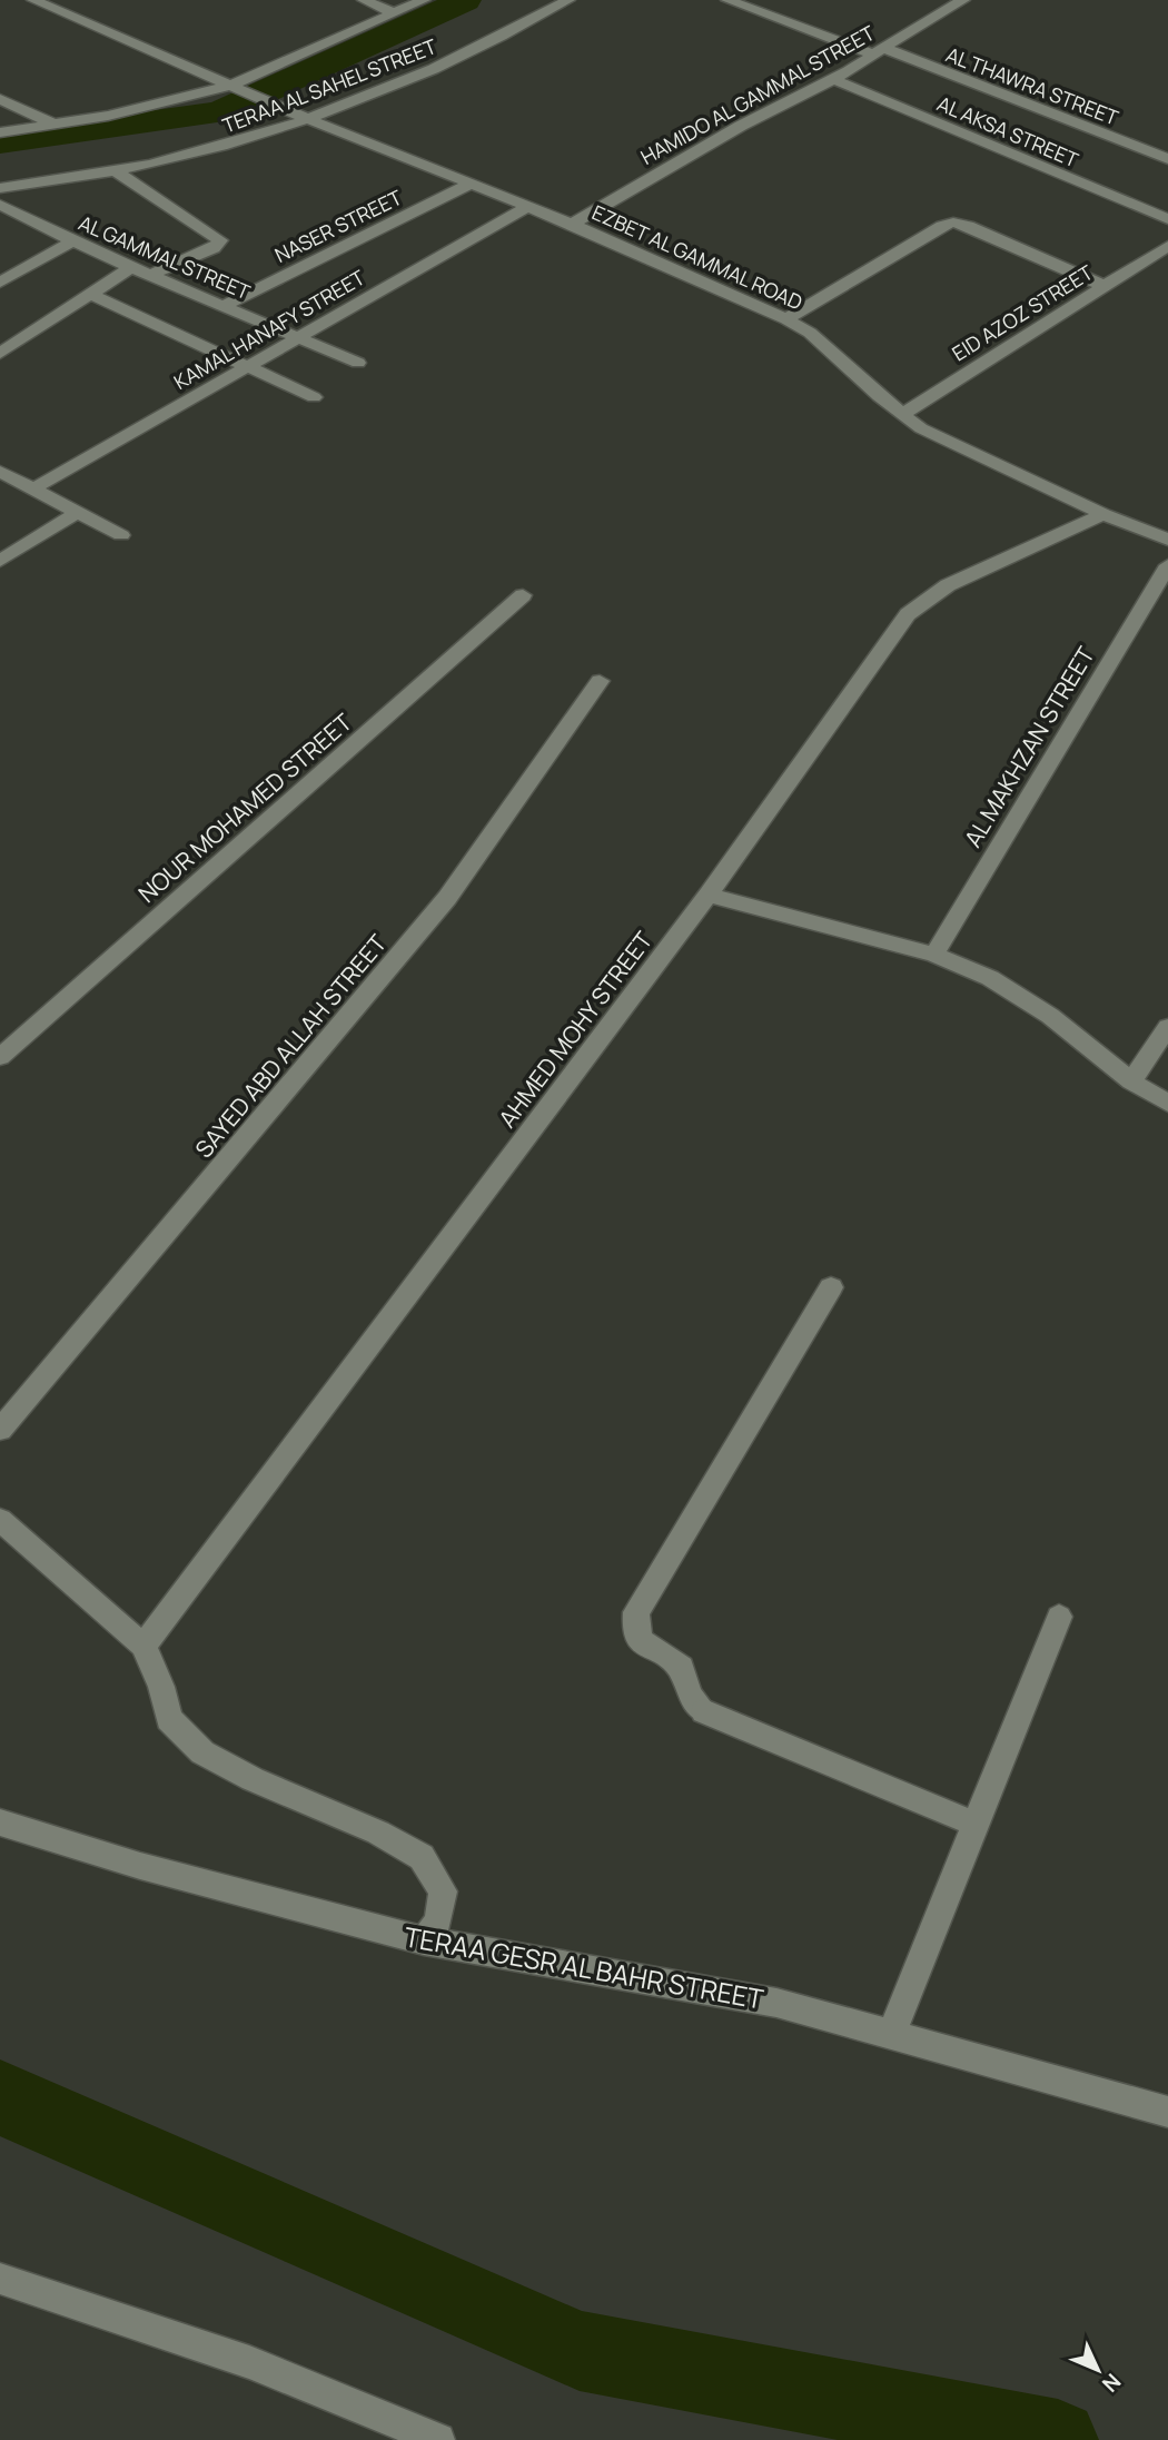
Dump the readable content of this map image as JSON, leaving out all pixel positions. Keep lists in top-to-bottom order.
{
  "streets": {
    "street": [
      "TERAA AL SAHEL STREET",
      "AL THAWRA STREET",
      "HAMIDO AL GAMMAL STREET",
      "AL AKSA STREET",
      "NASER STREET",
      "AL GAMMAL STREET",
      "EZBET AL GAMMAL ROAD",
      "EID AZOZ STREET",
      "KAMAL HANAFY STREET",
      "AL MAKHZAN STREET",
      "NOUR MOHAMED STREET",
      "AHMED MOHY STREET",
      "SAYED ABD ALLAH STREET",
      "TERAA GESR AL BAHR STREET"
    ]
  },
  "crossings": [
    ["TERAA AL SAHEL STREET", "EZBET AL GAMMAL ROAD"],
    ["AL THAWRA STREET", "HAMIDO AL GAMMAL STREET"],
    ["HAMIDO AL GAMMAL STREET", "AL AKSA STREET"],
    ["HAMIDO AL GAMMAL STREET", "EZBET AL GAMMAL ROAD"],
    ["NASER STREET", "AL GAMMAL STREET"],
    ["NASER STREET", "EZBET AL GAMMAL ROAD"],
    ["AL GAMMAL STREET", "KAMAL HANAFY STREET"],
    ["EZBET AL GAMMAL ROAD", "EID AZOZ STREET"],
    ["EZBET AL GAMMAL ROAD", "KAMAL HANAFY STREET"],
    ["EZBET AL GAMMAL ROAD", "AHMED MOHY STREET"]
  ],
  "north": "bottom right"
}
